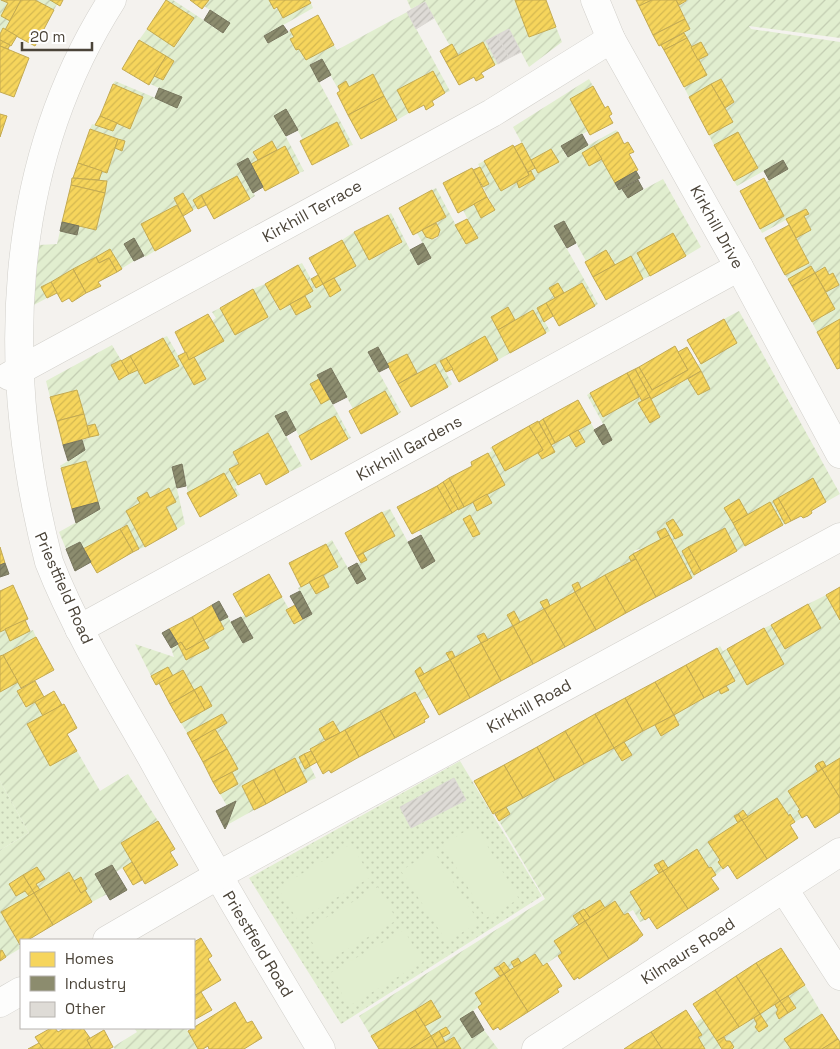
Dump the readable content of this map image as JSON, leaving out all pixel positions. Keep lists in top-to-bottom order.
{
  "streets": {
    "street": [
      "Kirkhill Terrace",
      "Kirkhill Drive",
      "Kirkhill Gardens",
      "Priestfield Road",
      "Kirkhill Road",
      "Kilmaurs Road"
    ]
  },
  "crossings": [
    ["Kirkhill Terrace", "Kirkhill Drive"],
    ["Kirkhill Terrace", "Priestfield Road"],
    ["Kirkhill Drive", "Kirkhill Gardens"],
    ["Kirkhill Gardens", "Priestfield Road"],
    ["Priestfield Road", "Kirkhill Road"]
  ],
  "legend": ["Homes", "Industry", "Other"],
  "scale_bar": "20 m"
}
